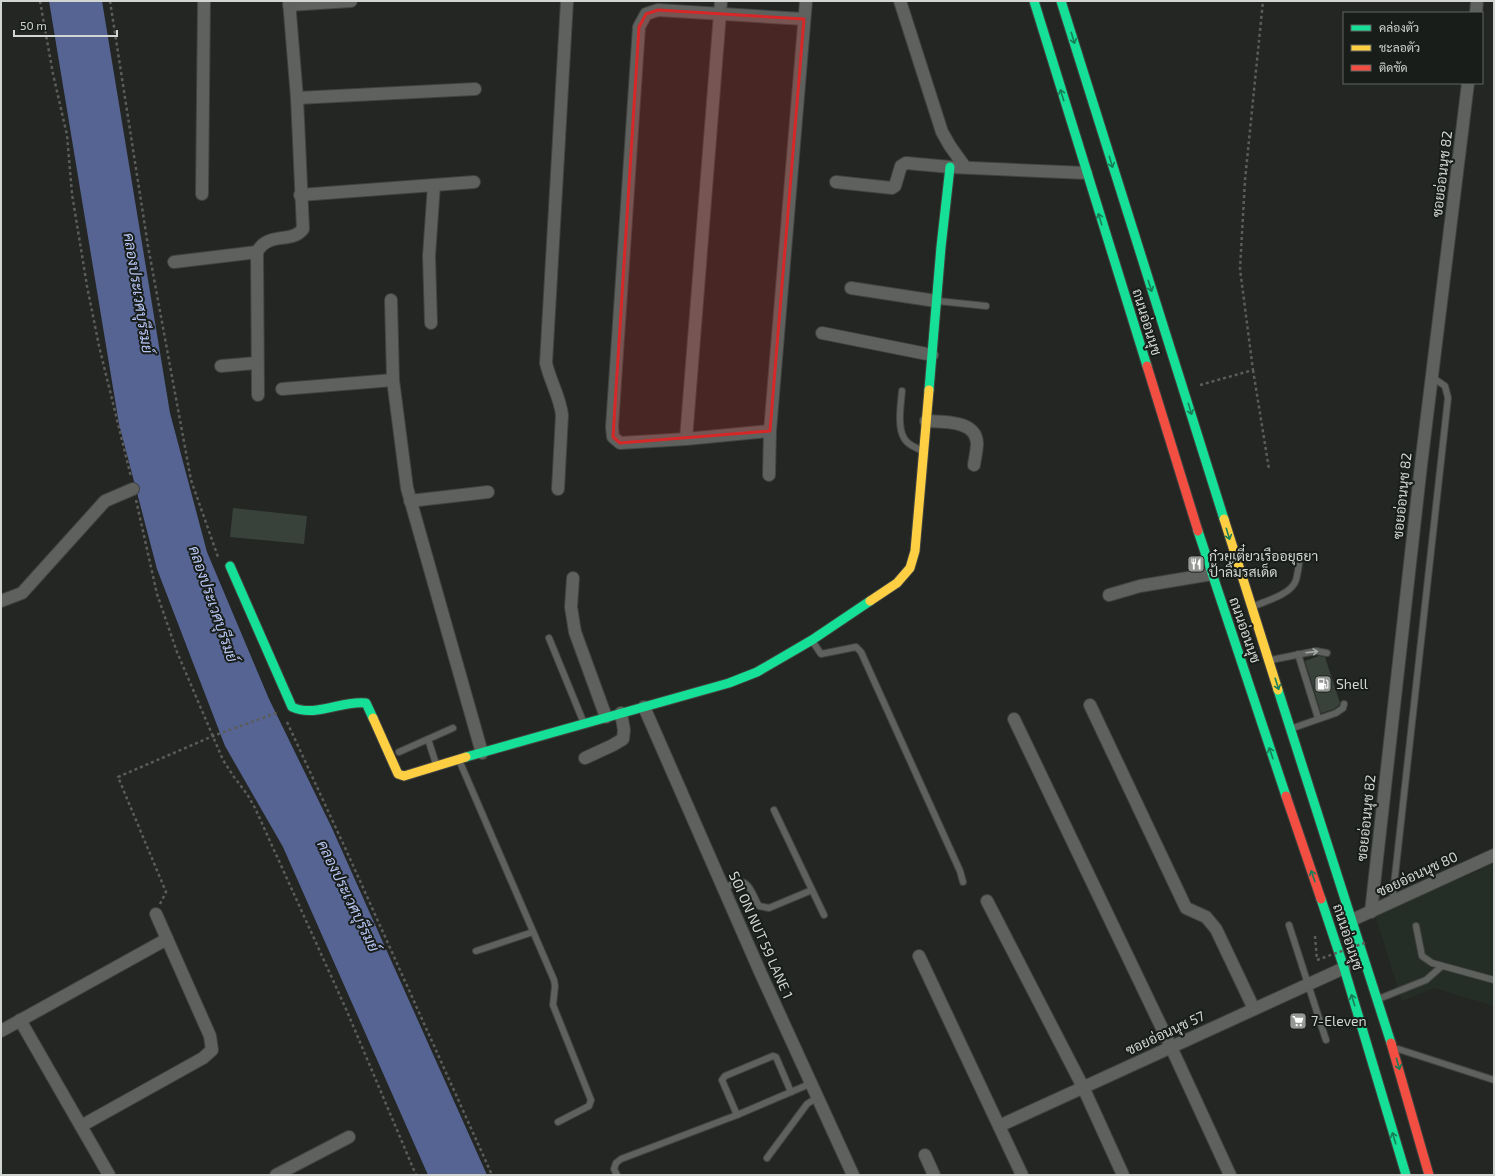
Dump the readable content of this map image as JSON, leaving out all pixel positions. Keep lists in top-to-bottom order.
{
  "streets": {
    "main road": ["ถนนอ่อนนุช"],
    "street": [
      "ซอยอ่อนนุช 82",
      "ซอยอ่อนนุช 80",
      "SOI ON NUT 59 LANE 1",
      "ซอยอ่อนนุช 57"
    ]
  },
  "crossings": [
    ["ซอยอ่อนนุช 82", "ซอยอ่อนนุช 80"],
    ["ถนนอ่อนนุช", "ซอยอ่อนนุช 80"],
    ["ถนนอ่อนนุช", "ซอยอ่อนนุช 57"]
  ],
  "water": ["คลองประเวศบุรีรมย์"],
  "places": {
    "restaurant": ["ก๋วยเตี๋ยวเรืออยุธยา ป้าลิ้มรสเด็ด"],
    "fuel station": ["Shell"],
    "supermarket": ["7-Eleven"]
  },
  "legend": ["คล่องตัว", "ชะลอตัว", "ติดขัด"],
  "scale_bar": "50 m"
}
